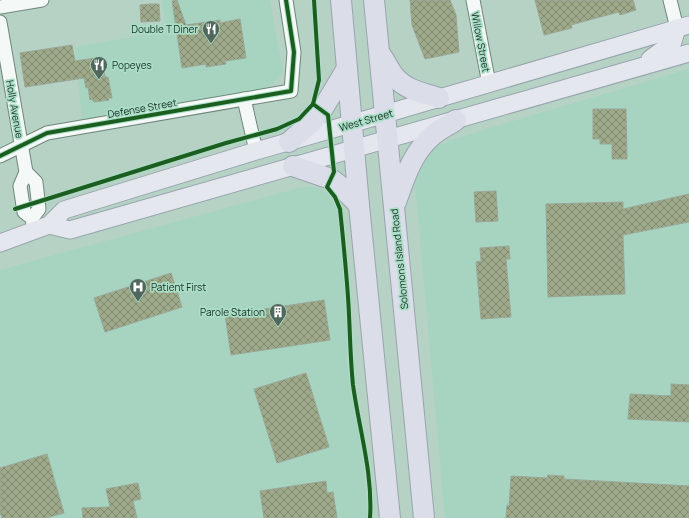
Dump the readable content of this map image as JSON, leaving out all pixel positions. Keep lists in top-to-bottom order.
{
  "streets": {
    "highway": ["Solomons Island Road"],
    "main road": ["West Street"],
    "street": ["Willow Street", "Defense Street", "Holly Avenue"]
  },
  "crossings": [
    ["Willow Street", "West Street"],
    ["Defense Street", "Holly Avenue"],
    ["Holly Avenue", "West Street"],
    ["West Street", "Solomons Island Road"]
  ],
  "places": {
    "restaurant": ["Double T Diner", "Popeyes"],
    "hospital": ["Patient First"],
    "building": ["Parole Station"]
  }
}
